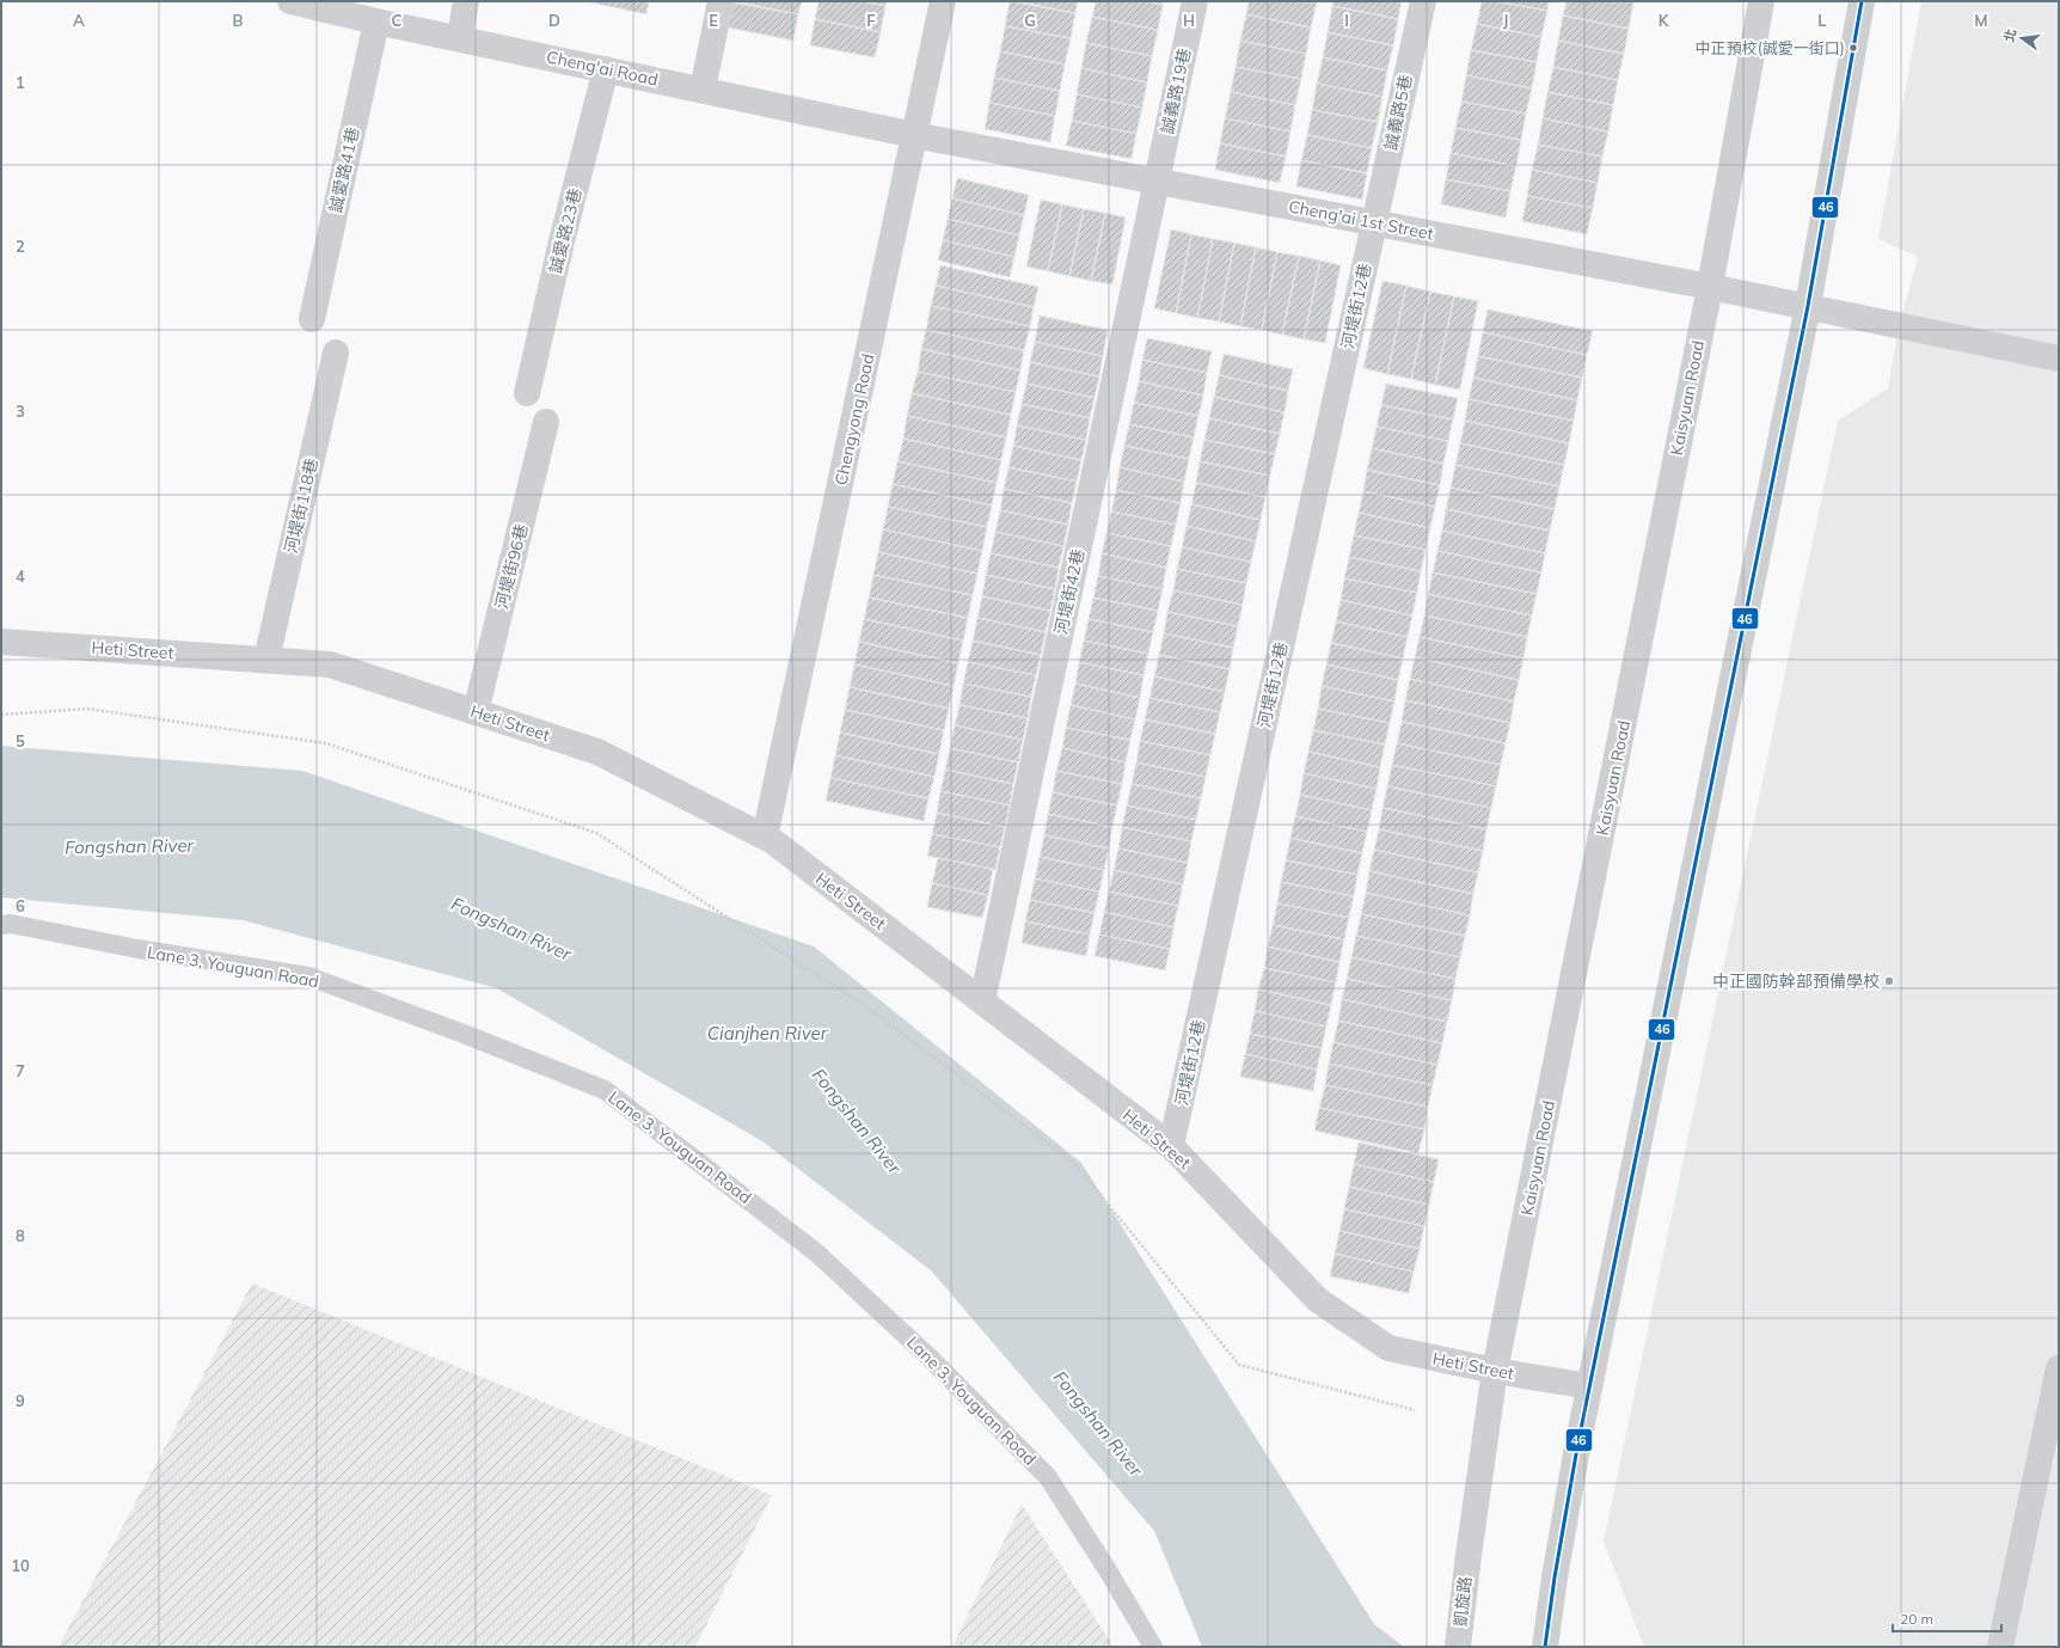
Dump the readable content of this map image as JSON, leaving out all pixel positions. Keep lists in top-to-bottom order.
{
  "streets": {
    "street": [
      "Cheng'ai Road",
      "誠義路19巷",
      "誠義路5巷",
      "誠愛路41巷",
      "Cheng'ai 1st Street",
      "誠愛路23巷",
      "河堤街12巷",
      "Kaisyuan Road",
      "Chengyong Road",
      "河堤街118巷",
      "河堤街96巷",
      "河堤街42巷",
      "Heti Street",
      "凱旋路"
    ],
    "lane": ["Lane 3, Youguan Road"]
  },
  "crossings": [
    ["Cheng'ai Road", "誠愛路41巷"],
    ["Cheng'ai Road", "Cheng'ai 1st Street"],
    ["Cheng'ai Road", "誠愛路23巷"],
    ["Cheng'ai Road", "Chengyong Road"],
    ["誠義路19巷", "Cheng'ai 1st Street"],
    ["誠義路19巷", "河堤街42巷"],
    ["誠義路5巷", "Cheng'ai 1st Street"],
    ["誠義路5巷", "河堤街12巷"],
    ["Cheng'ai 1st Street", "河堤街12巷"],
    ["Cheng'ai 1st Street", "Kaisyuan Road"],
    ["Cheng'ai 1st Street", "Chengyong Road"],
    ["Cheng'ai 1st Street", "河堤街42巷"],
    ["河堤街12巷", "Heti Street"],
    ["Kaisyuan Road", "Heti Street"],
    ["Kaisyuan Road", "凱旋路"],
    ["Chengyong Road", "Heti Street"],
    ["河堤街118巷", "Heti Street"],
    ["河堤街96巷", "Heti Street"],
    ["河堤街42巷", "Heti Street"]
  ],
  "water": ["Fongshan River", "Cianjhen River"],
  "places": ["中正預校(誠愛一街口)", "中正國防幹部預備學校"],
  "lines": ["transit line 46"],
  "scale_bar": "20 m",
  "north": "left",
  "grid": {
    "columns": [
      "A",
      "B",
      "C",
      "D",
      "E",
      "F",
      "G",
      "H",
      "I",
      "J",
      "K",
      "L",
      "M"
    ],
    "rows": [
      "1",
      "2",
      "3",
      "4",
      "5",
      "6",
      "7",
      "8",
      "9",
      "10"
    ]
  }
}
